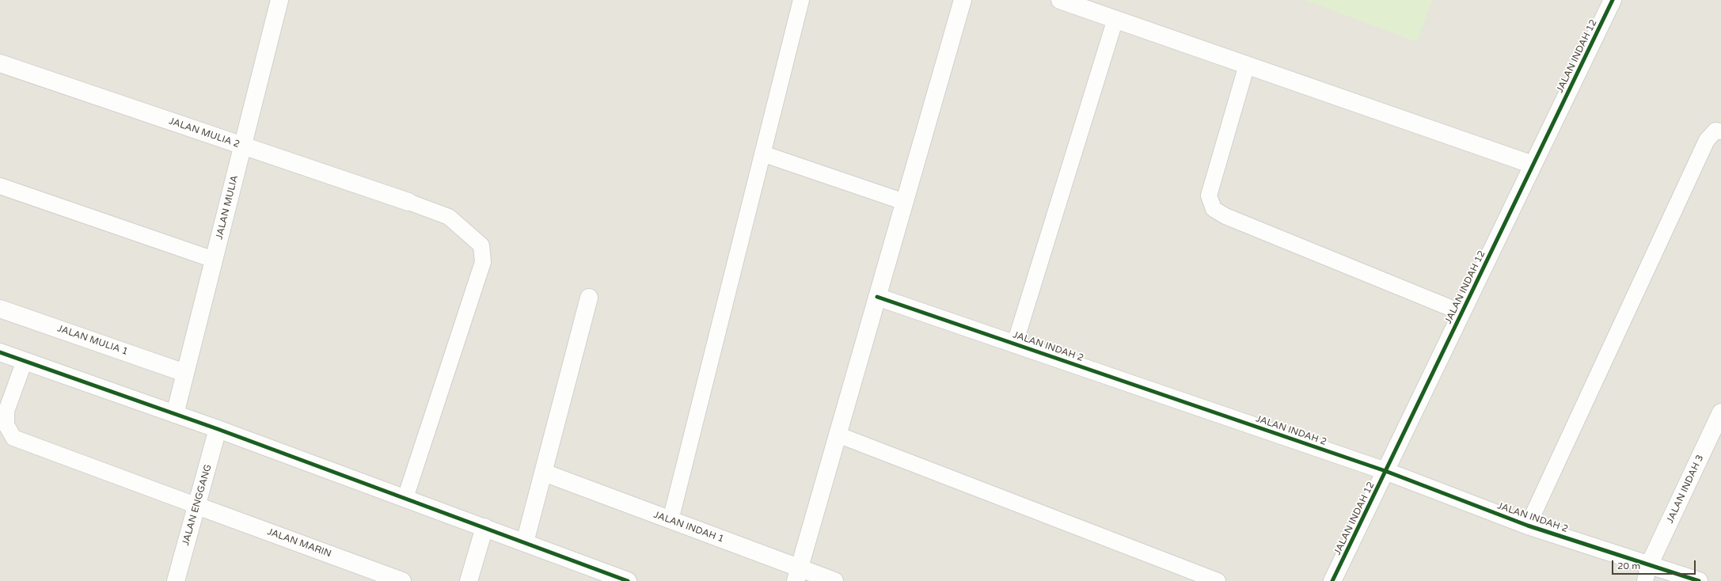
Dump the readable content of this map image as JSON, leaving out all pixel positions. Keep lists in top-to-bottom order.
{
  "streets": {
    "street": [
      "JALAN INDAH 12",
      "JALAN MULIA 2",
      "JALAN MULIA",
      "JALAN MULIA 1",
      "JALAN INDAH 2",
      "JALAN INDAH 3",
      "JALAN ENGGANG",
      "JALAN INDAH 1",
      "JALAN MARIN"
    ]
  },
  "crossings": [
    ["JALAN INDAH 12", "JALAN INDAH 2"],
    ["JALAN MULIA 2", "JALAN MULIA"],
    ["JALAN MULIA", "JALAN MULIA 1"],
    ["JALAN INDAH 2", "JALAN INDAH 3"],
    ["JALAN ENGGANG", "JALAN MARIN"]
  ],
  "scale_bar": "20 m"
}
